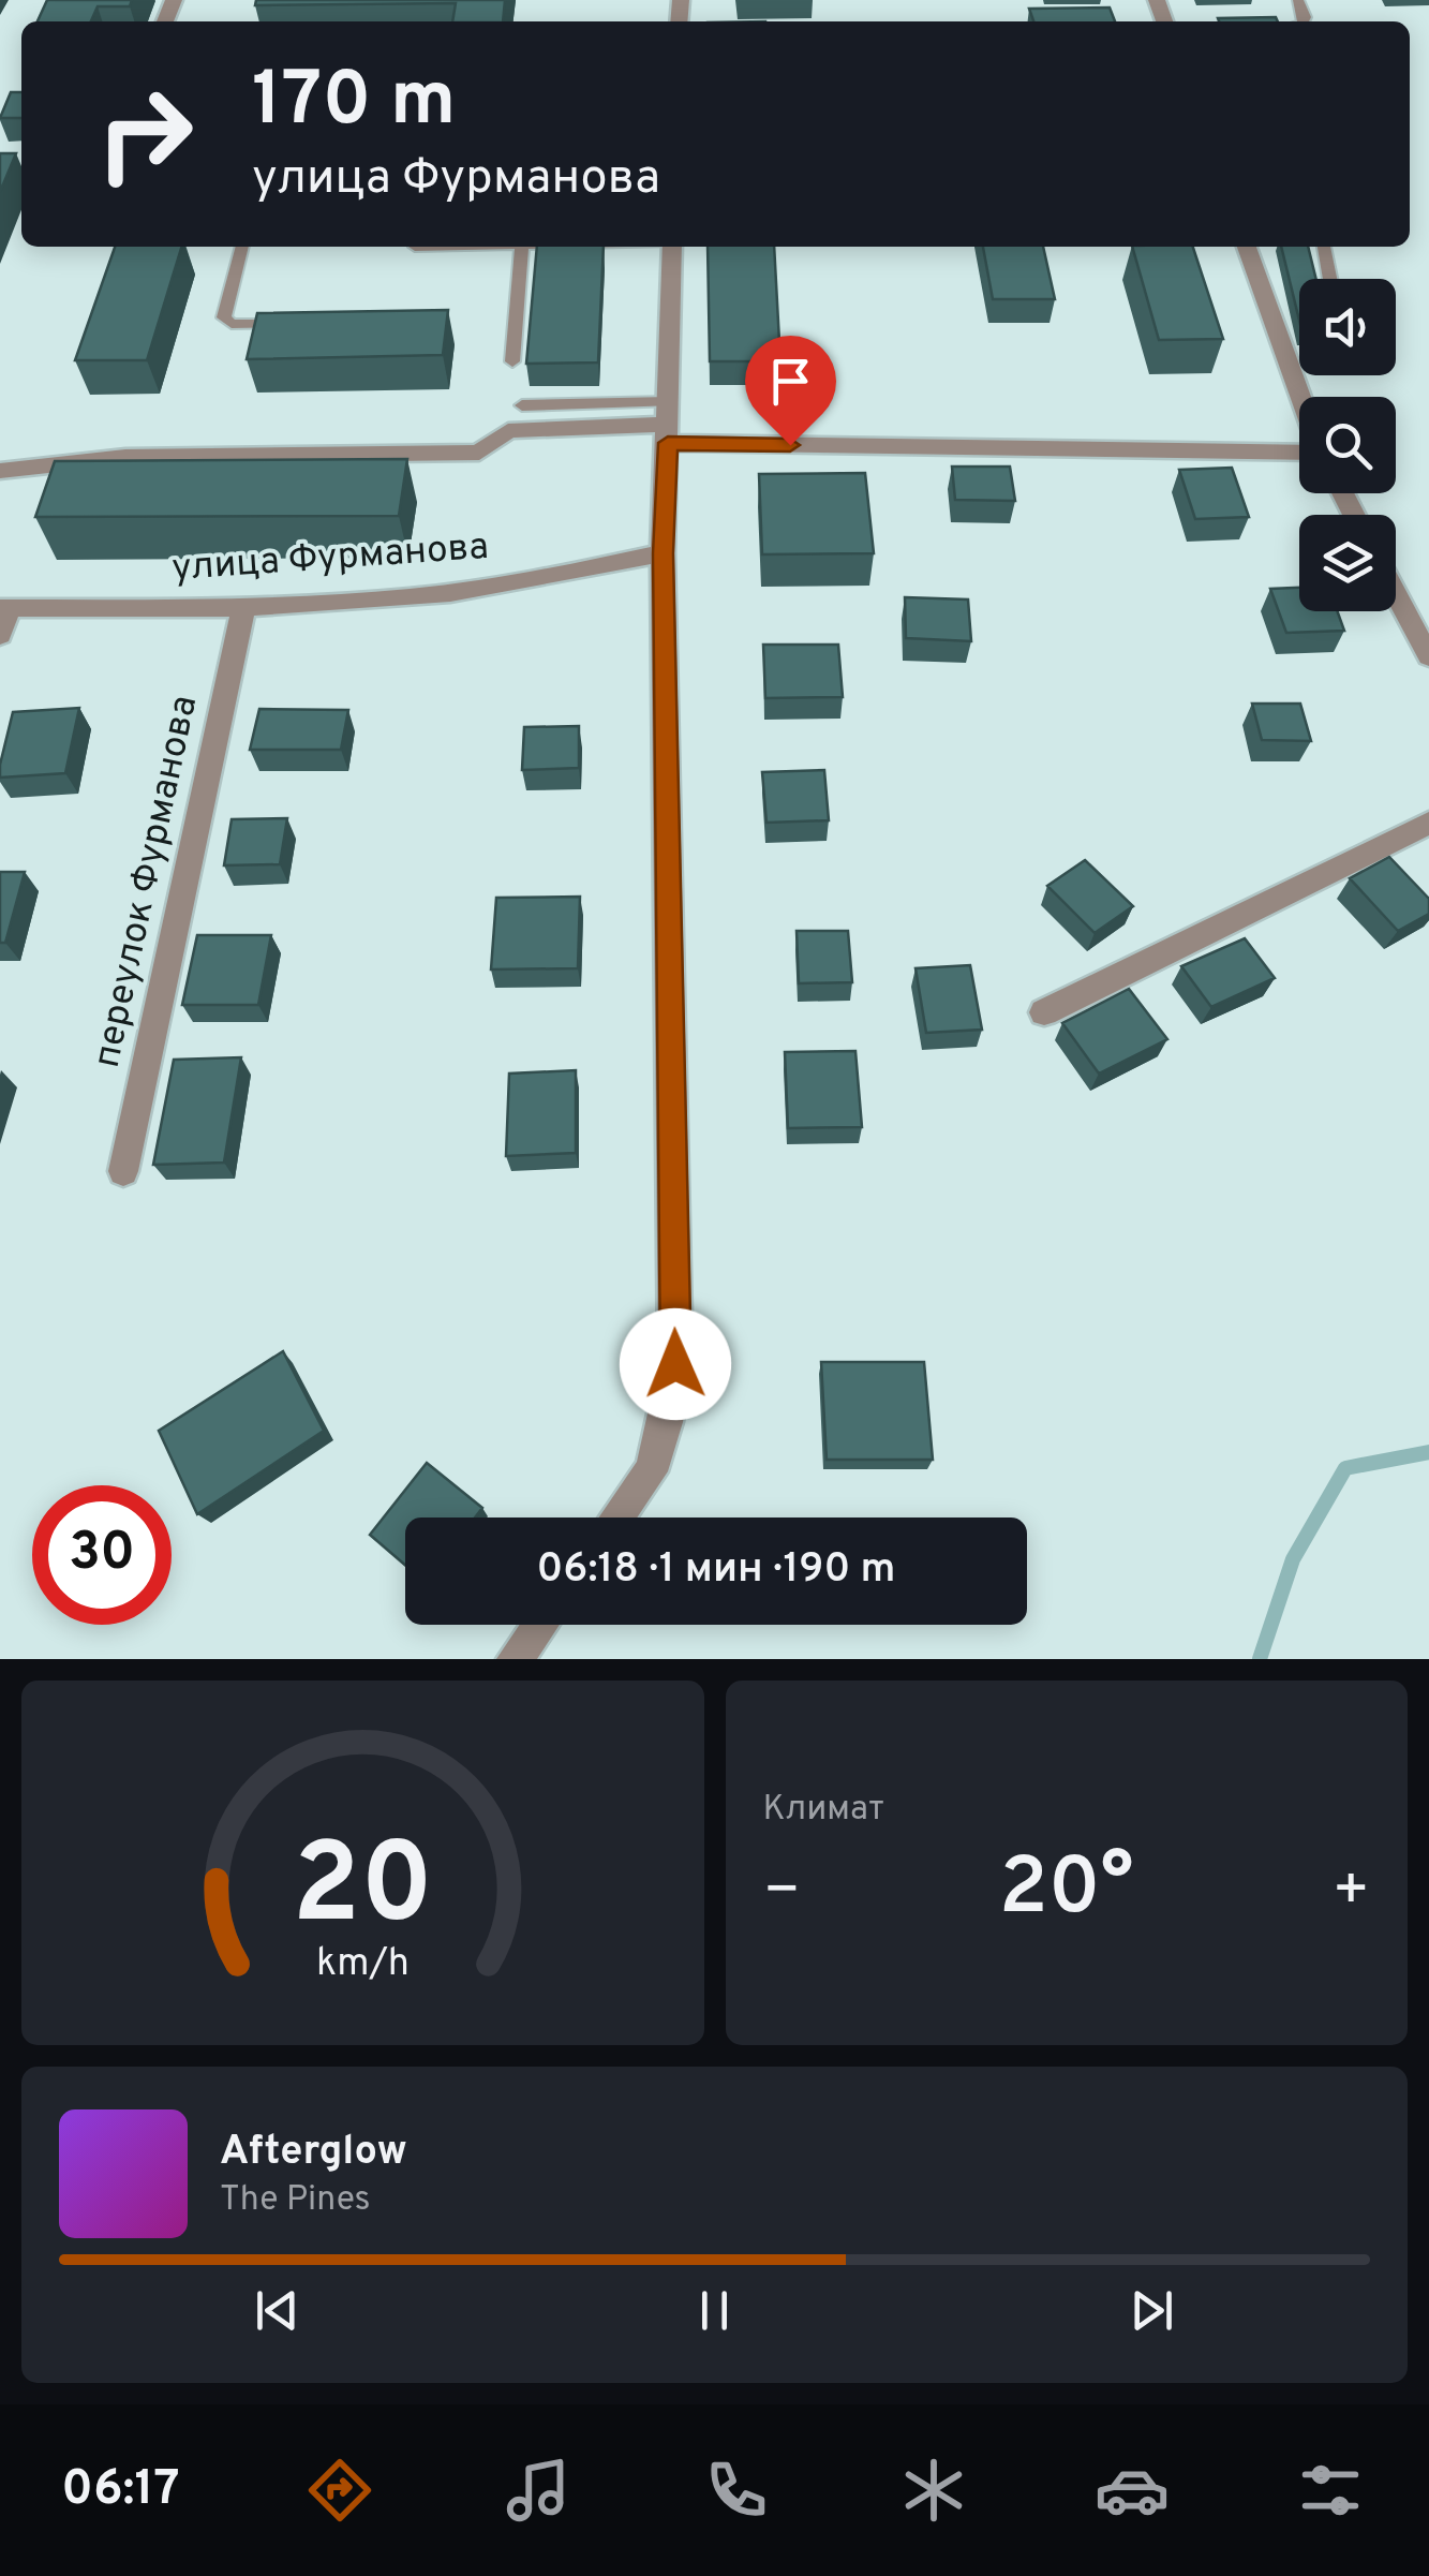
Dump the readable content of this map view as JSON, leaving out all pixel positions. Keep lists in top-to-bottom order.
{
  "streets": {
    "street": ["улица Фурманова", "переулок Фурманова"]
  },
  "crossings": [
    ["улица Фурманова", "переулок Фурманова"]
  ],
  "page": {
    "turn": ["170 m", "улица Фурманова"],
    "limit": "30",
    "trip": "06:18 · 1 мин · 190 m",
    "tile": "Климат",
    "heat": ["−", "20°", "+"],
    "song": ["Afterglow", "The Pines"],
    "tabs": "06:17",
    "gauge": ["20", "km/h"]
  }
}
